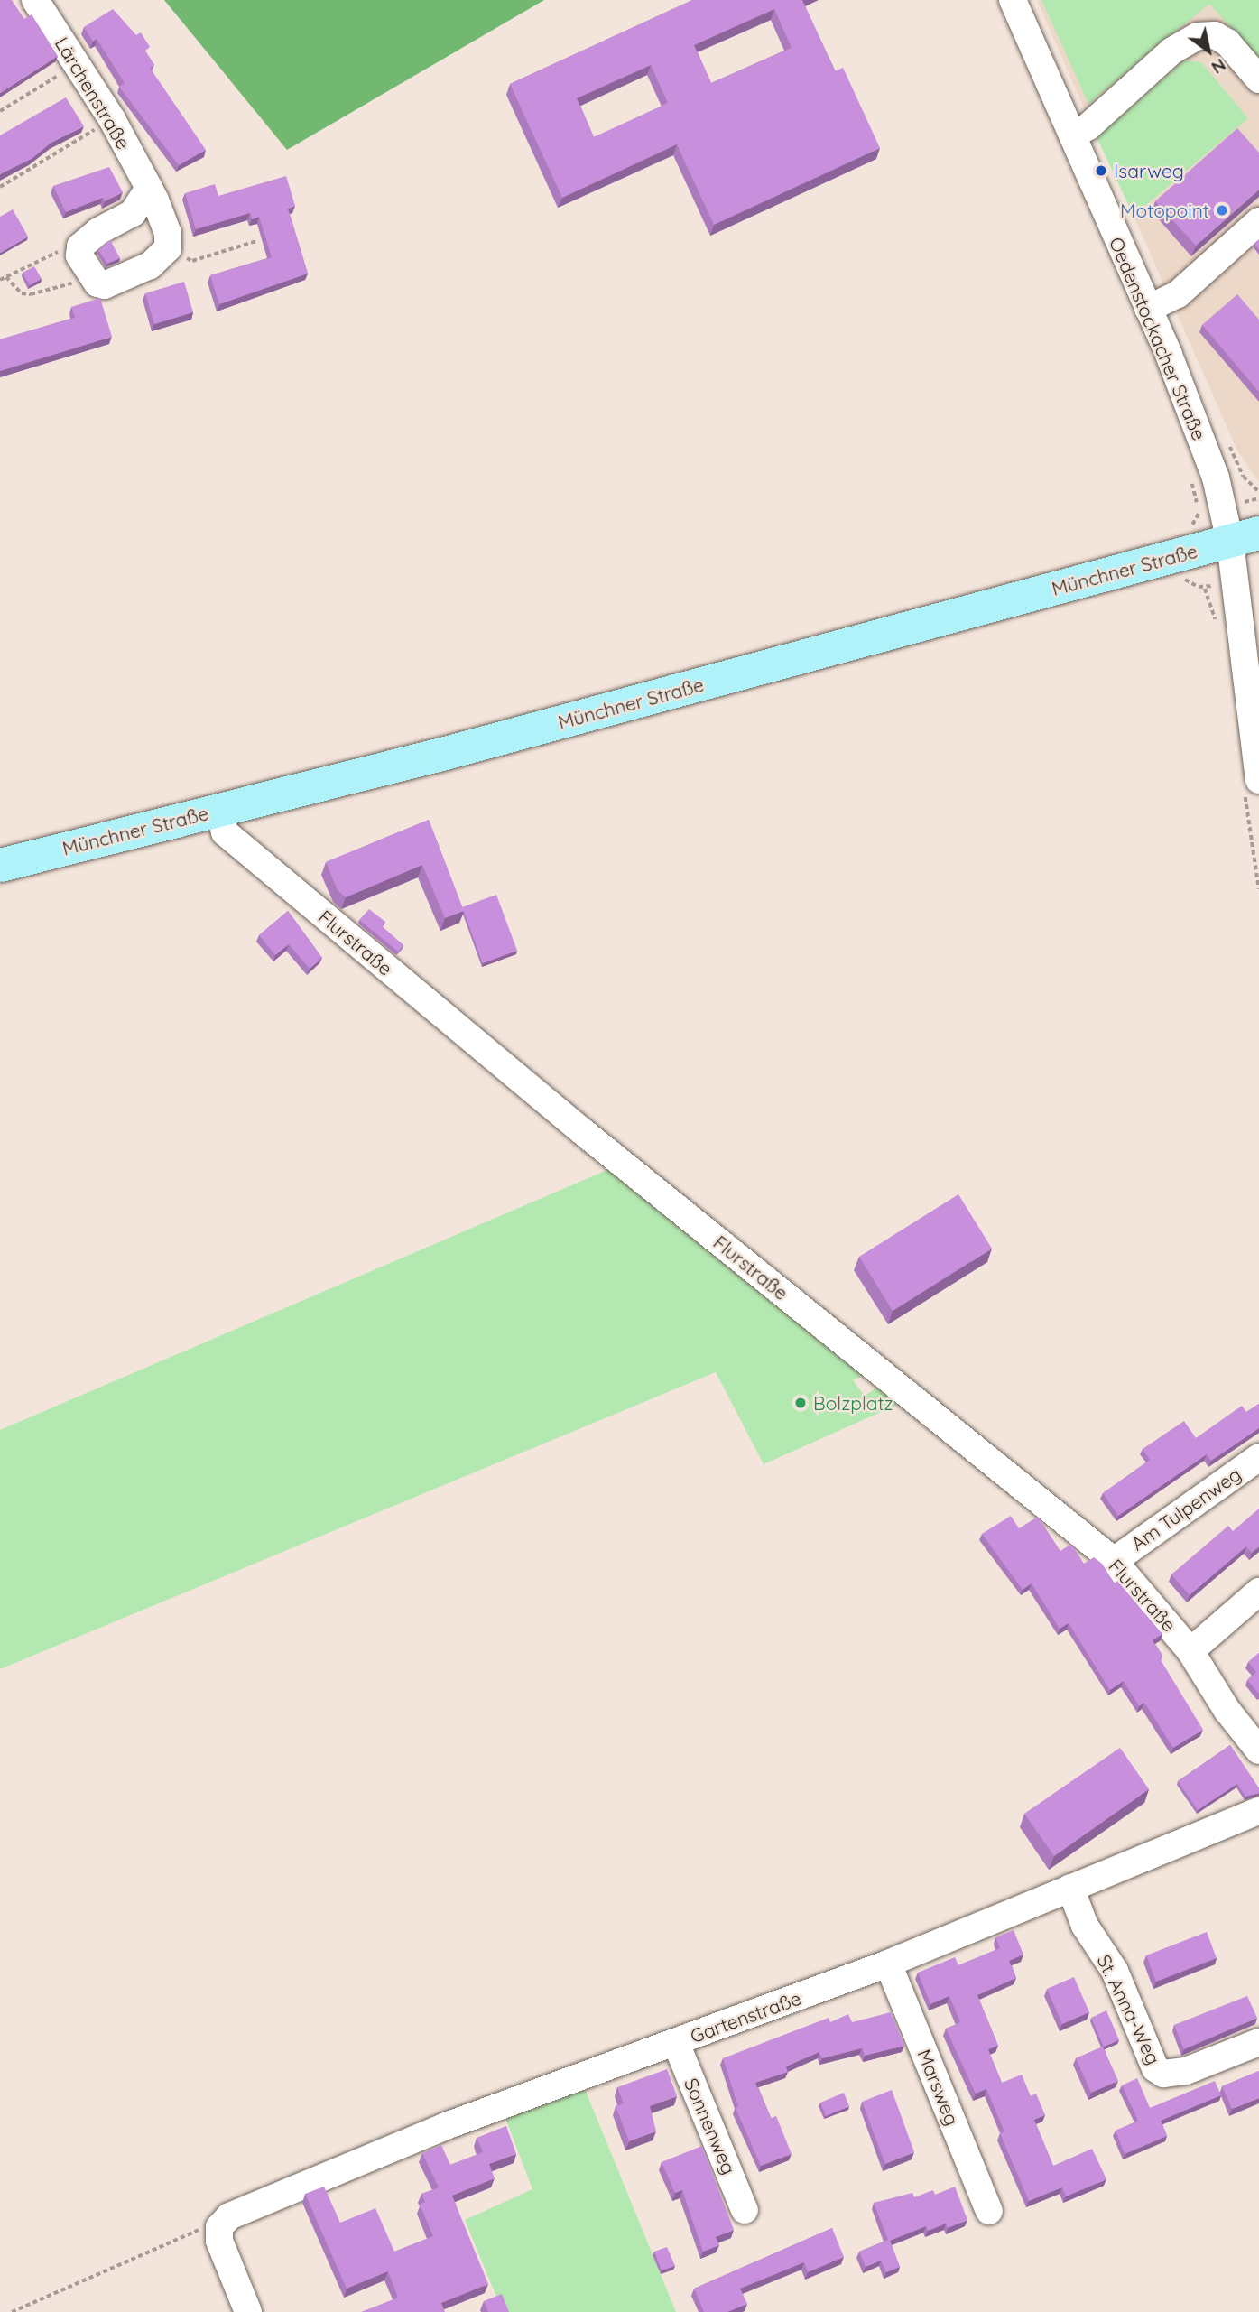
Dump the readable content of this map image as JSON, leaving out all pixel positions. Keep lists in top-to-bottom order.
{
  "streets": {
    "main road": ["Münchner Straße"],
    "street": [
      "Lärchenstraße",
      "Oedenstockacher Straße",
      "Flurstraße",
      "Am Tulpenweg",
      "St. Anna-Weg",
      "Gartenstraße",
      "Marsweg",
      "Sonnenweg"
    ]
  },
  "crossings": [
    ["Oedenstockacher Straße", "Münchner Straße"],
    ["Münchner Straße", "Flurstraße"],
    ["Flurstraße", "Am Tulpenweg"],
    ["St. Anna-Weg", "Gartenstraße"],
    ["Gartenstraße", "Marsweg"],
    ["Gartenstraße", "Sonnenweg"]
  ],
  "places": ["Isarweg", "Motopoint", "Bolzplatz"],
  "north": "bottom right"
}
